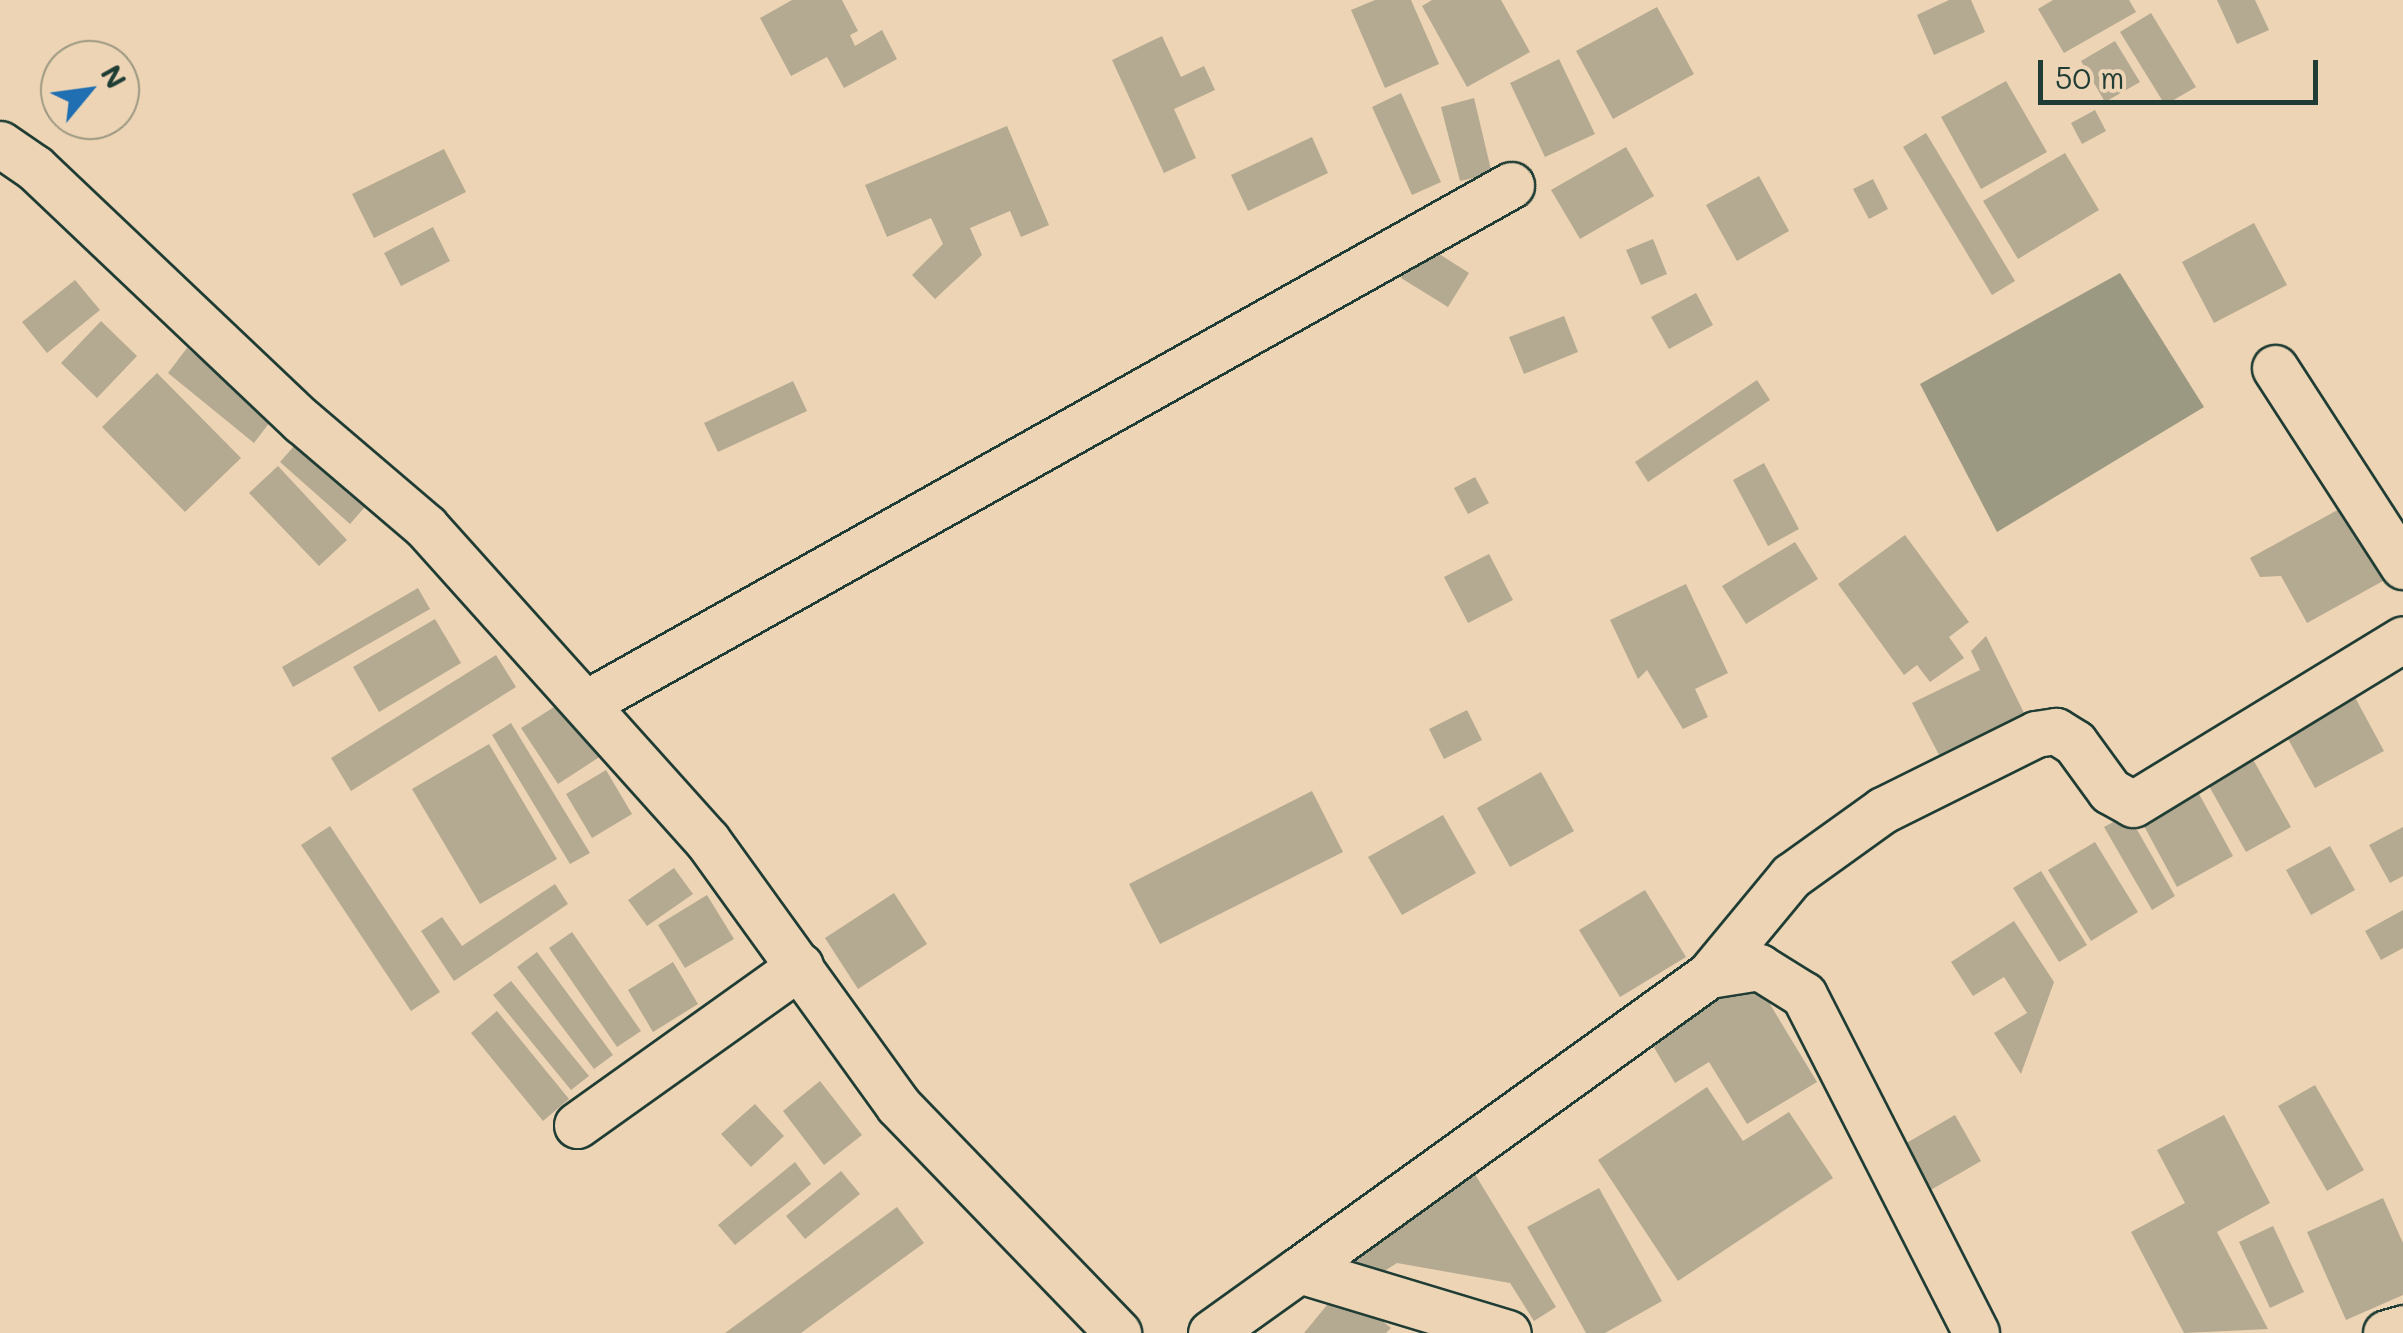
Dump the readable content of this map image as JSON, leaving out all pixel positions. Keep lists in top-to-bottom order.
{
  "scale_bar": "50 m",
  "north": "top right"
}
